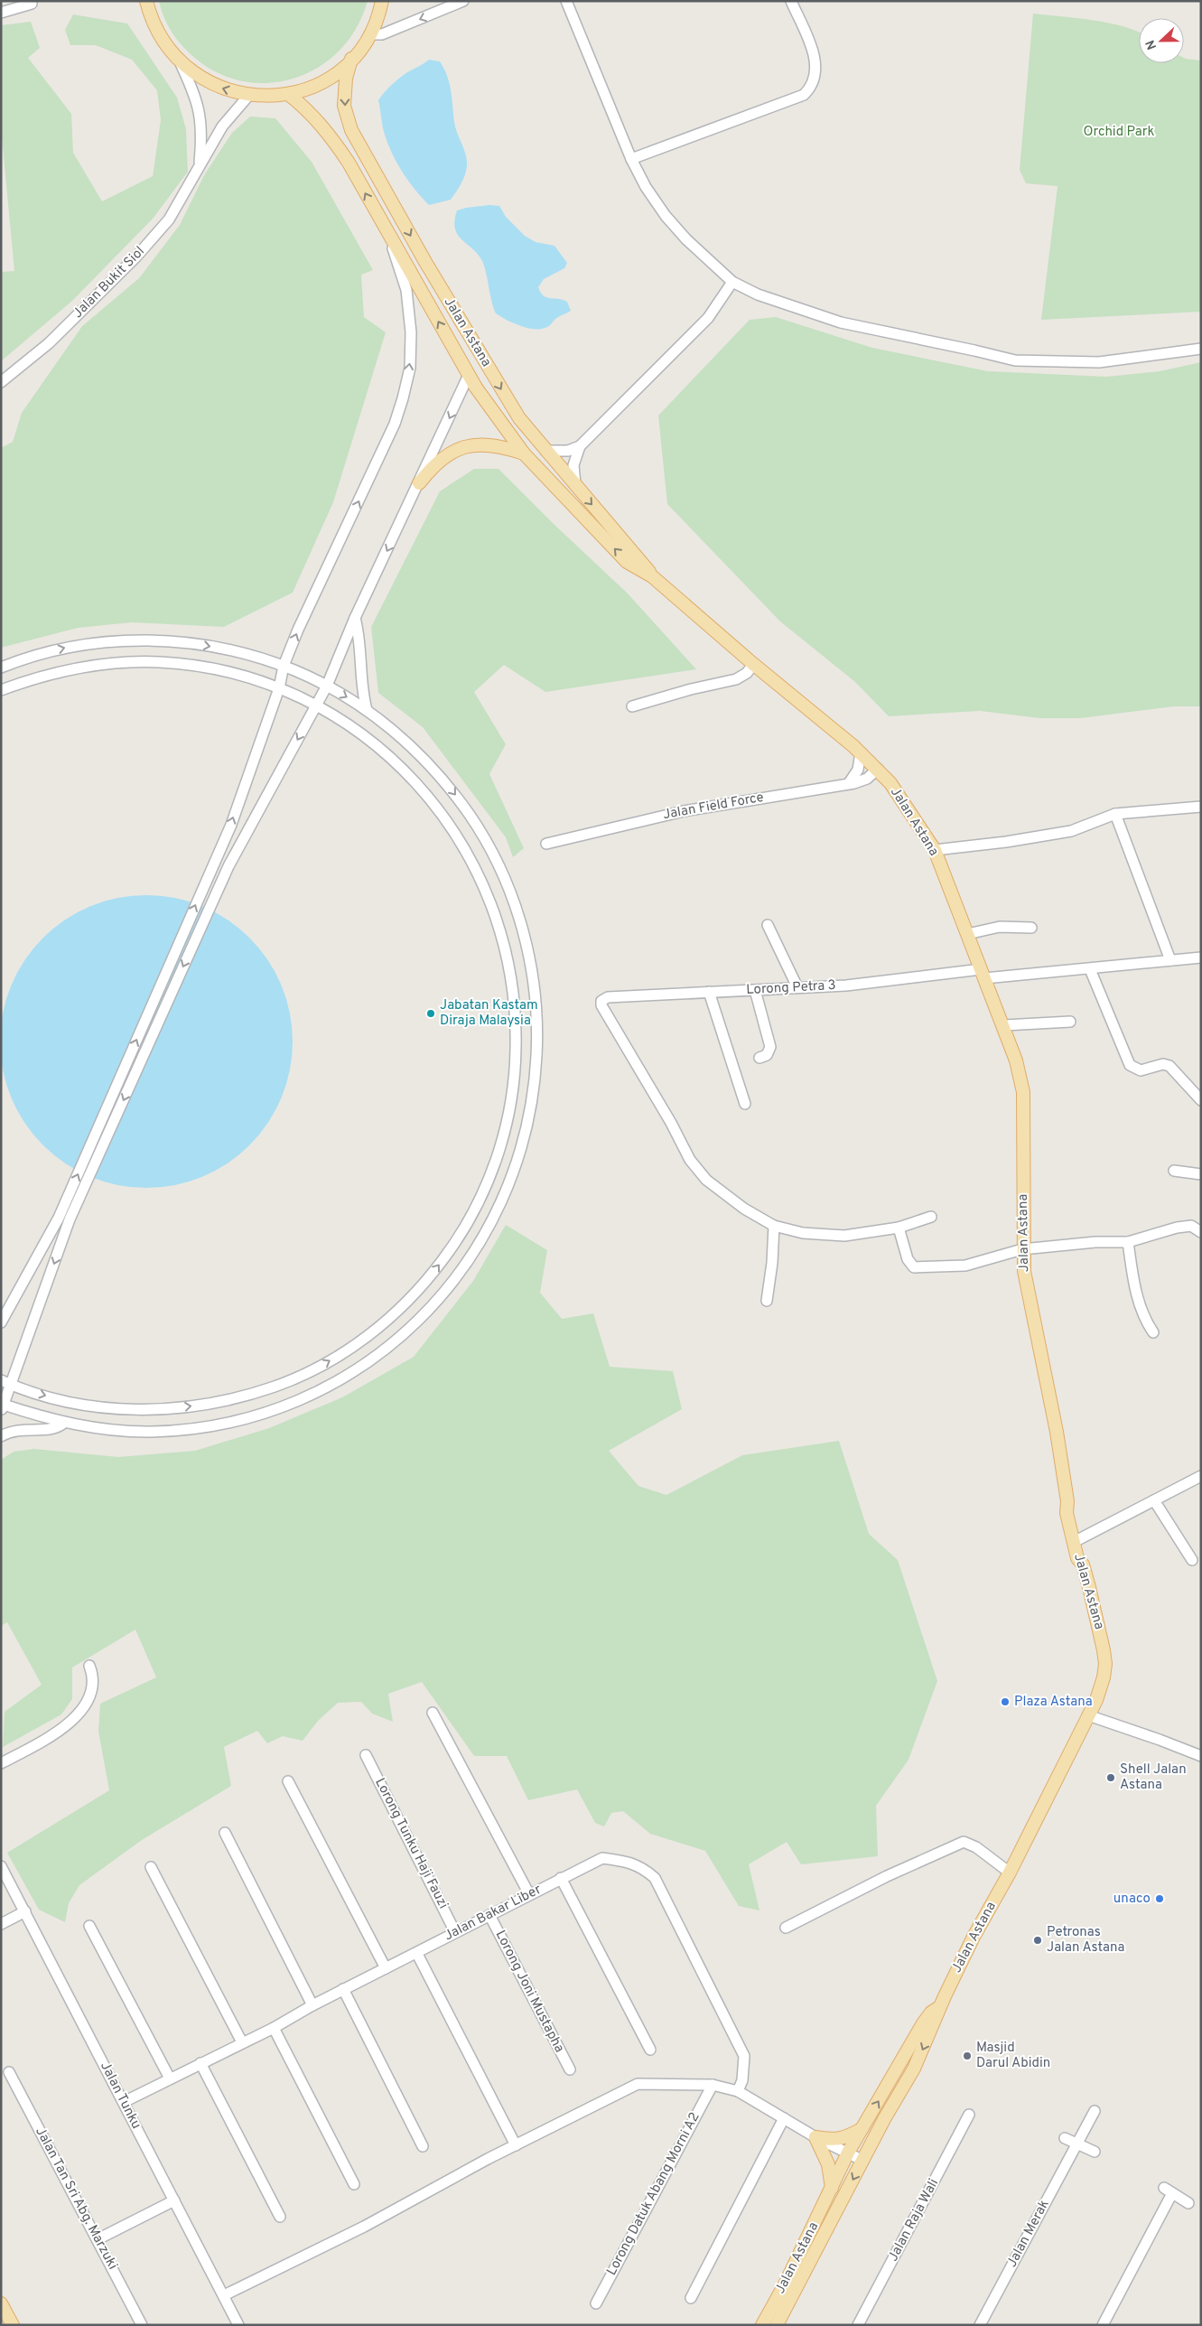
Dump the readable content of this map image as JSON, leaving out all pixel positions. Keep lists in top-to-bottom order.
{
  "streets": {
    "main road": ["Jalan Astana"],
    "street": [
      "Jalan Bukit Siol",
      "Jalan Field Force",
      "Lorong Petra 3",
      "Lorong Tunku Haji Fauzi",
      "Jalan Bakar Liber",
      "Lorong Joni Mustapha",
      "Jalan Tunku",
      "Lorong Datuk Abang Morni A2",
      "Jalan Tan Sri Abg. Marzuki",
      "Jalan Raja Wali",
      "Jalan Merak"
    ]
  },
  "crossings": [
    ["Jalan Astana", "Jalan Field Force"],
    ["Jalan Astana", "Lorong Petra 3"],
    ["Lorong Tunku Haji Fauzi", "Jalan Bakar Liber"],
    ["Jalan Bakar Liber", "Lorong Joni Mustapha"],
    ["Jalan Bakar Liber", "Jalan Tunku"]
  ],
  "parks": ["Orchid Park"],
  "places": [
    "Jabatan Kastam Diraja Malaysia",
    "Plaza Astana",
    "Shell Jalan Astana",
    "unaco",
    "Petronas Jalan Astana",
    "Masjid Darul Abidin"
  ],
  "north": "left"
}
